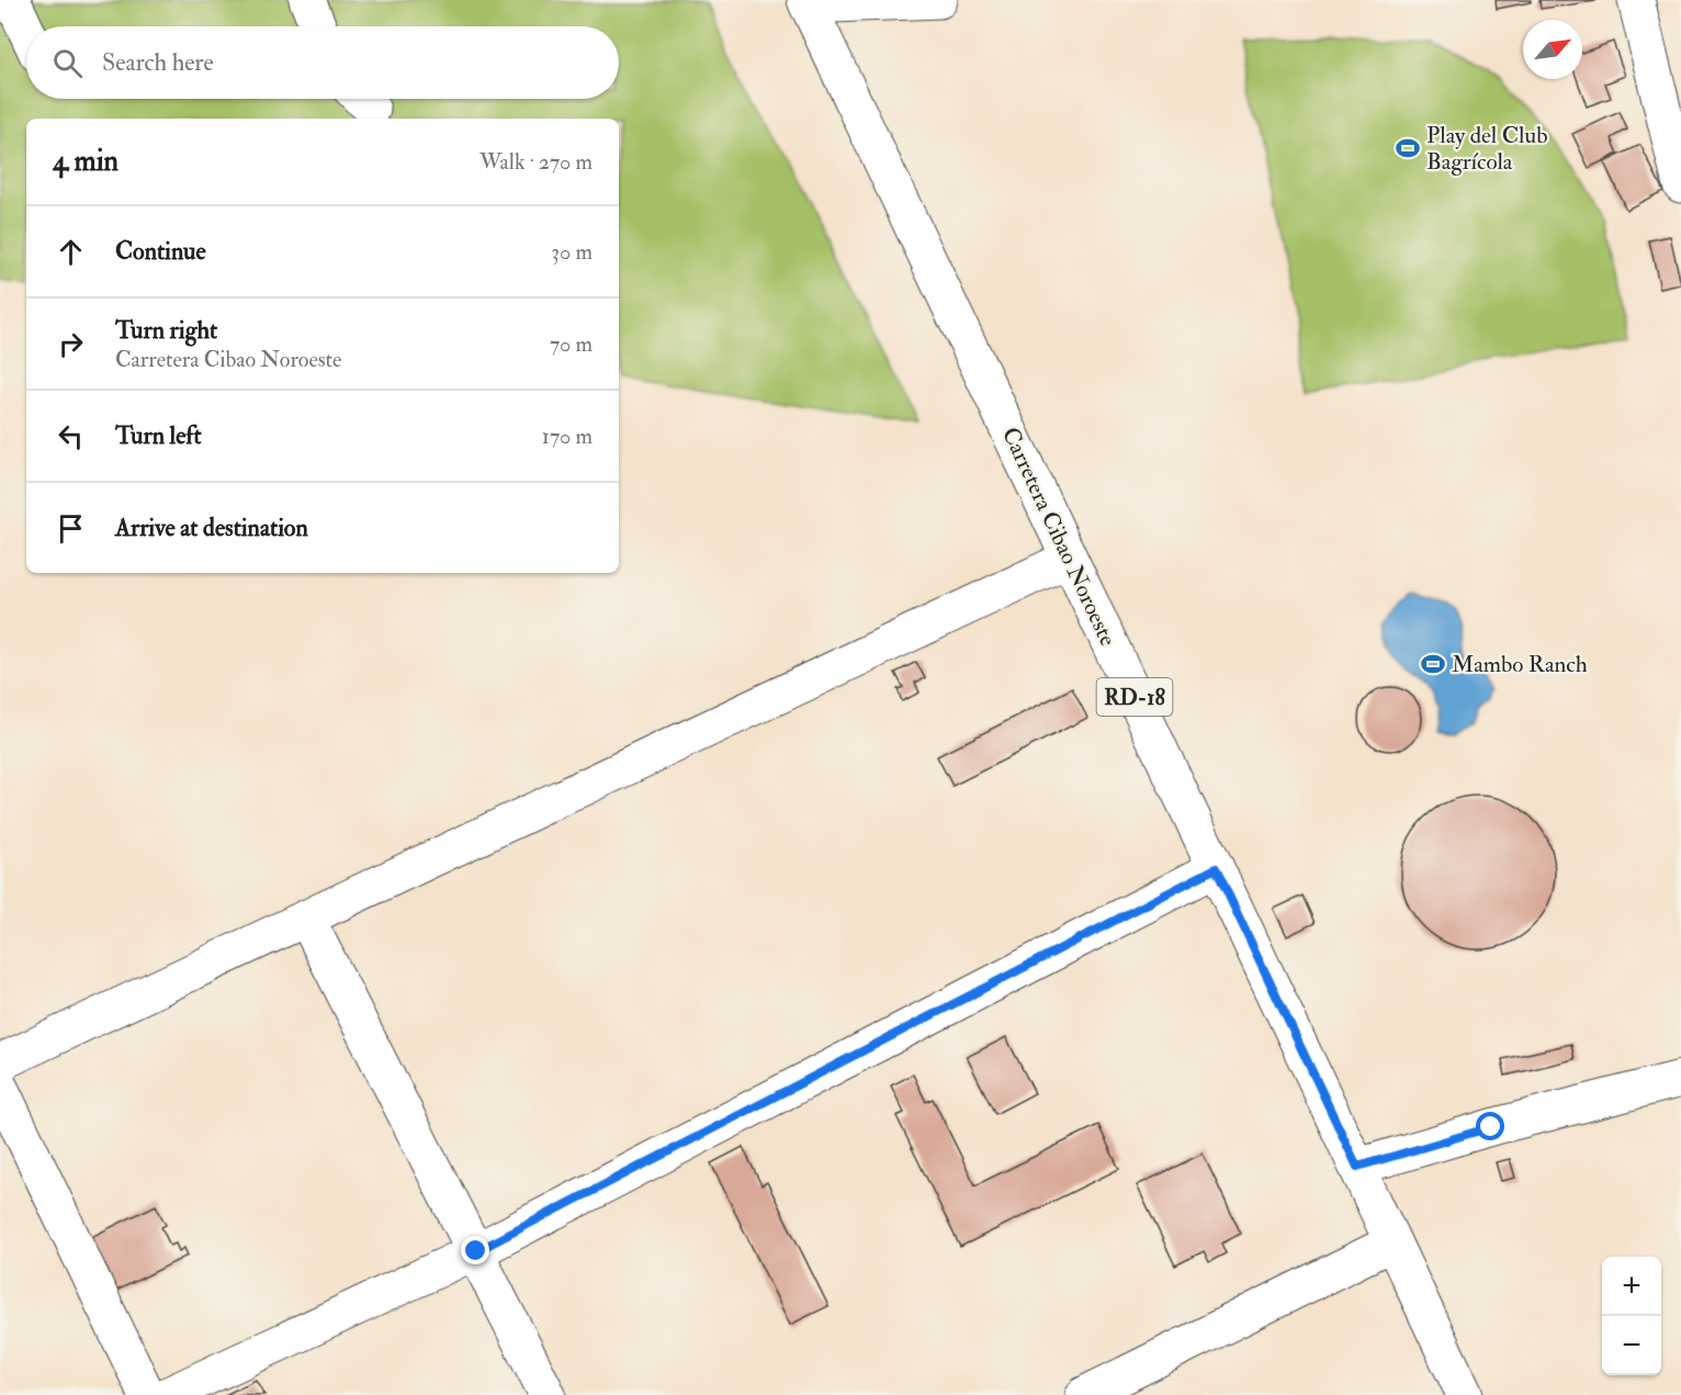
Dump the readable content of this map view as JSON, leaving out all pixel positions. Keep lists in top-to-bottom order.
{
  "streets": {
    "street": ["Carretera Cibao Noroeste", "RD-18"]
  },
  "places": {
    "sports": ["Play del Club Bagrícola", "Mambo Ranch"]
  },
  "north": "top right",
  "page": {
    "search": "Search here",
    "heading": ["4 min", "Walk · 270 m"],
    "list": [
      ["Continue", "30 m"],
      ["Turn right", "Carretera Cibao Noroeste", "70 m"],
      ["Turn left", "170 m"],
      "Arrive at destination"
    ],
    "map_buttons": ["+", "−"]
  }
}
